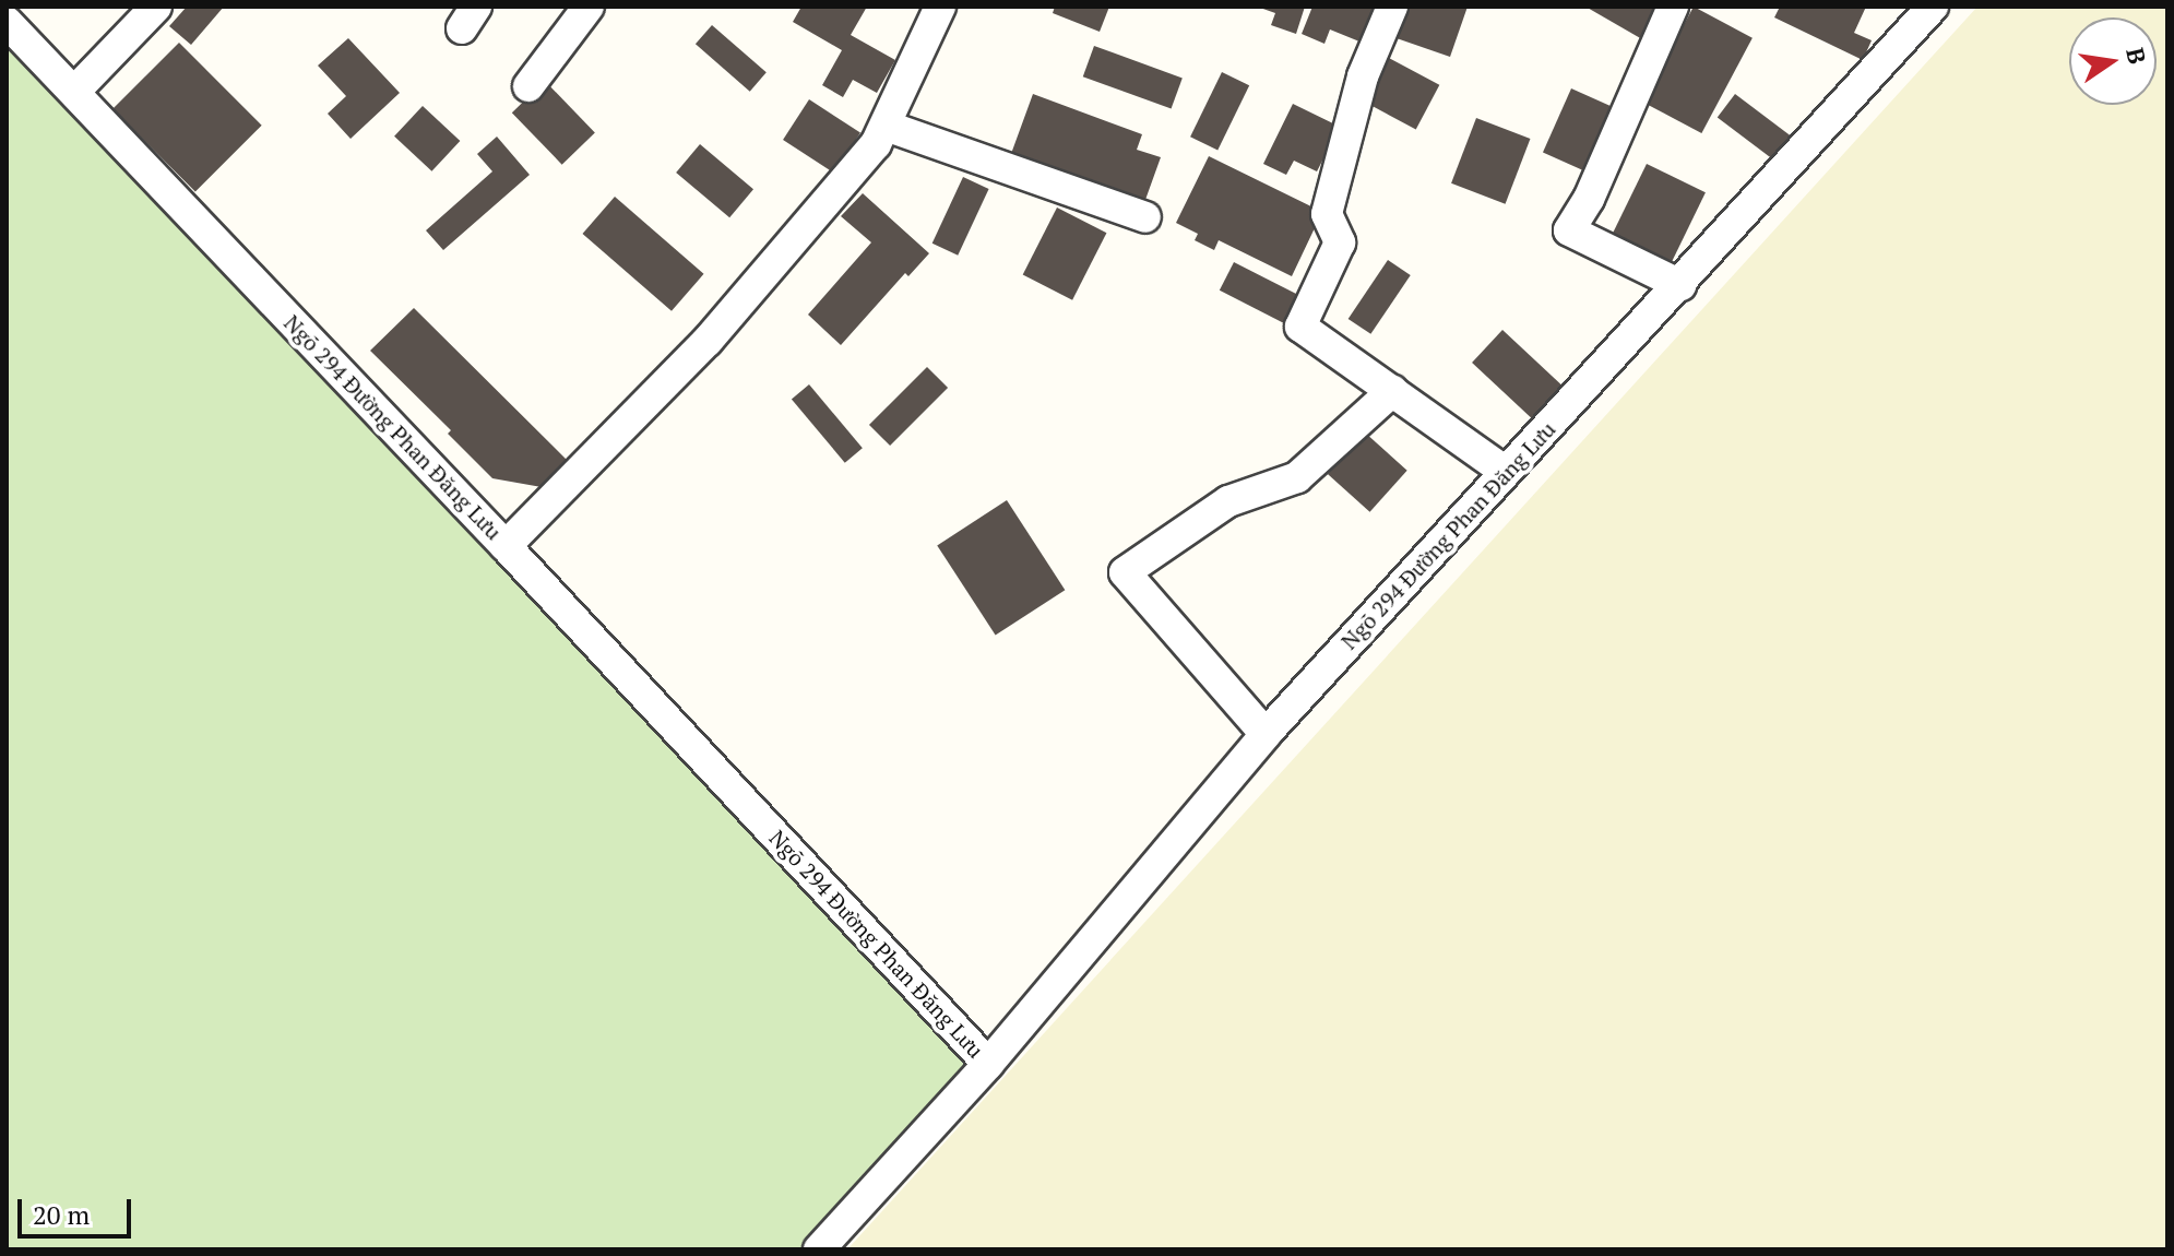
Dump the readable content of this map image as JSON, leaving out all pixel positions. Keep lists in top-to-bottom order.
{
  "streets": {
    "street": ["Ngõ 294 Đường Phan Đăng Lưu"]
  },
  "scale_bar": "20 m",
  "north": "right"
}
